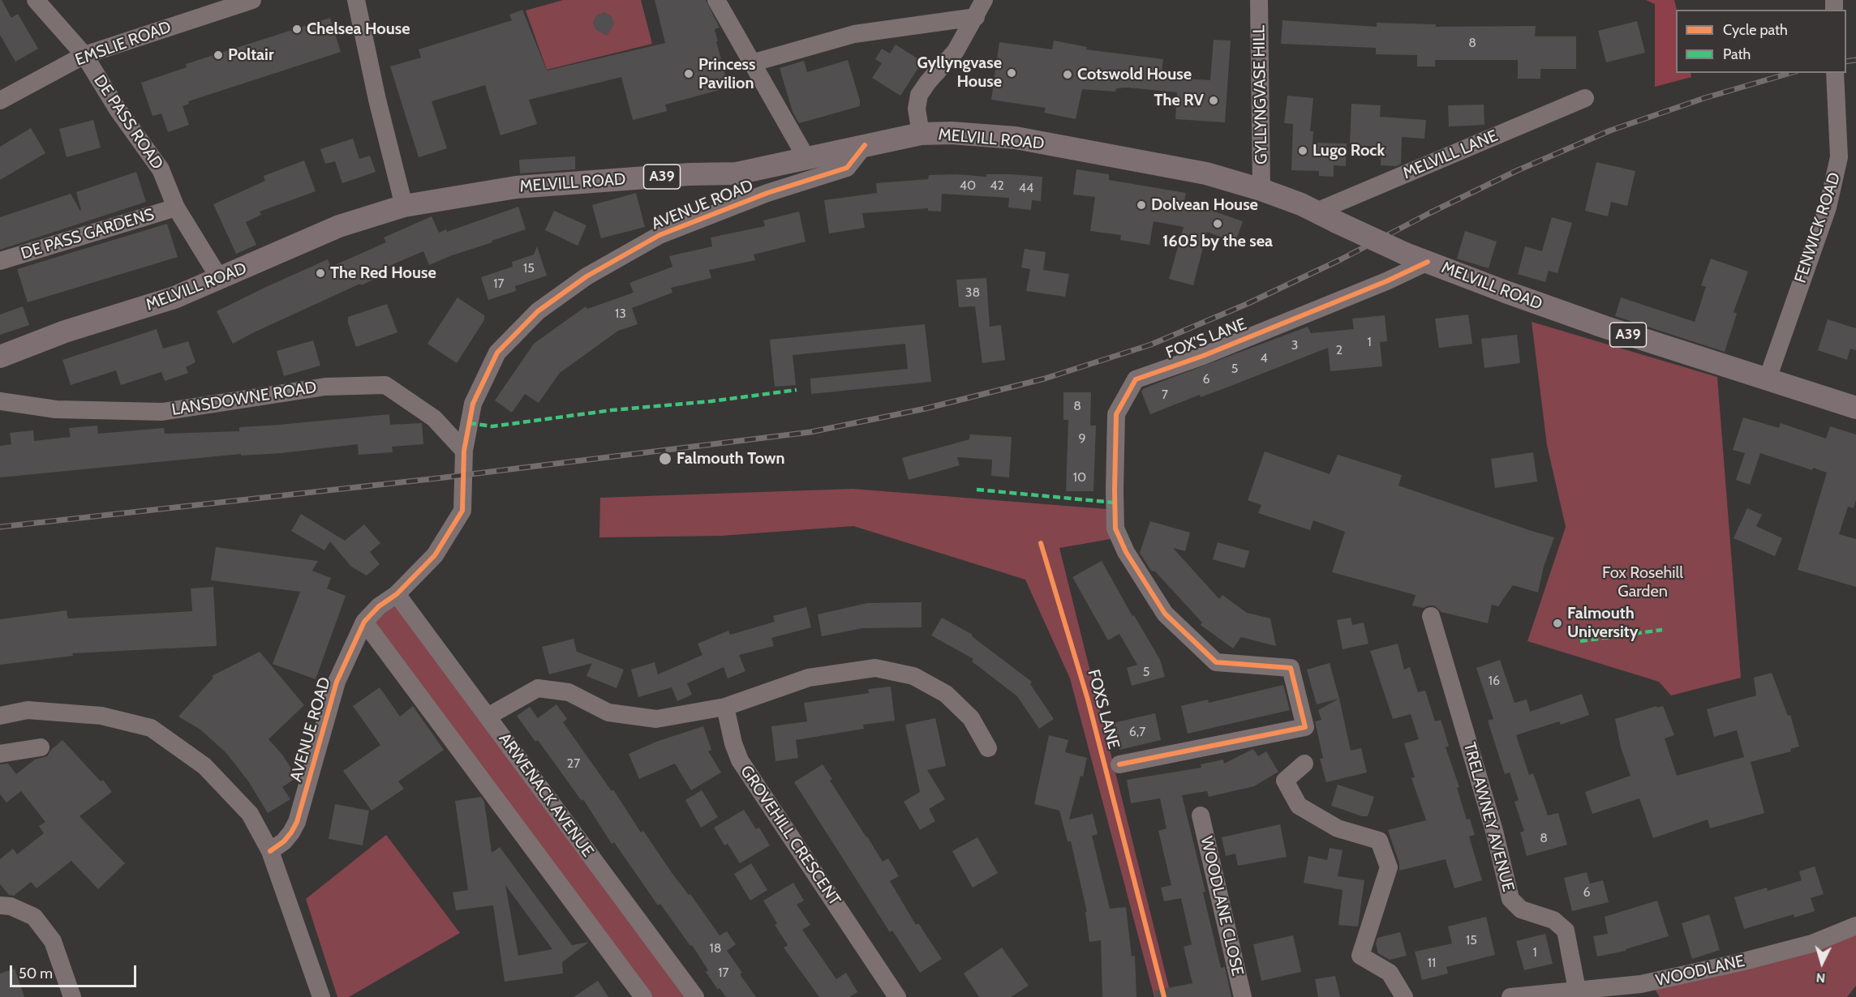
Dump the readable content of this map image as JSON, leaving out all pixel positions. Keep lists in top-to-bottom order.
{
  "streets": {
    "main road": ["MELVILL ROAD", "A39"],
    "street": [
      "EMSLIE ROAD",
      "GYLLYNGVASE HILL",
      "DE PASS ROAD",
      "MELVILL LANE",
      "AVENUE ROAD",
      "FENWICK ROAD",
      "DE PASS GARDENS",
      "FOX'S LANE",
      "LANSDOWNE ROAD",
      "ARWENACK AVENUE",
      "TRELAWNEY AVENUE",
      "GROVEHILL CRESCENT",
      "WOODLANE CLOSE",
      "WOODLANE"
    ],
    "cycle path": ["FOXS LANE"]
  },
  "crossings": [
    ["EMSLIE ROAD", "DE PASS ROAD"],
    ["GYLLYNGVASE HILL", "MELVILL ROAD"],
    ["DE PASS ROAD", "MELVILL ROAD"],
    ["DE PASS ROAD", "DE PASS GARDENS"],
    ["MELVILL ROAD", "MELVILL LANE"],
    ["MELVILL ROAD", "AVENUE ROAD"],
    ["MELVILL ROAD", "FENWICK ROAD"],
    ["MELVILL ROAD", "FOX'S LANE"],
    ["AVENUE ROAD", "LANSDOWNE ROAD"],
    ["AVENUE ROAD", "ARWENACK AVENUE"],
    ["TRELAWNEY AVENUE", "WOODLANE"]
  ],
  "parks": ["Fox Rosehill Garden"],
  "places": [
    "Chelsea House",
    "Poltair",
    "Gyllyngvase House",
    "Princess Pavilion",
    "Cotswold House",
    "The RV",
    "Lugo Rock",
    "Dolvean House",
    "1605 by the sea",
    "The Red House",
    "Falmouth Town",
    "Falmouth University"
  ],
  "house_numbers": [
    "8",
    "40",
    "42",
    "44",
    "15",
    "17",
    "38",
    "13",
    "1",
    "3",
    "2",
    "4",
    "5",
    "6",
    "7",
    "8",
    "9",
    "10",
    "5",
    "16",
    "6,7",
    "27",
    "8",
    "6",
    "15",
    "18",
    "1",
    "11",
    "17"
  ],
  "legend": ["Cycle path", "Path"],
  "scale_bar": "50 m",
  "north": "bottom"
}
